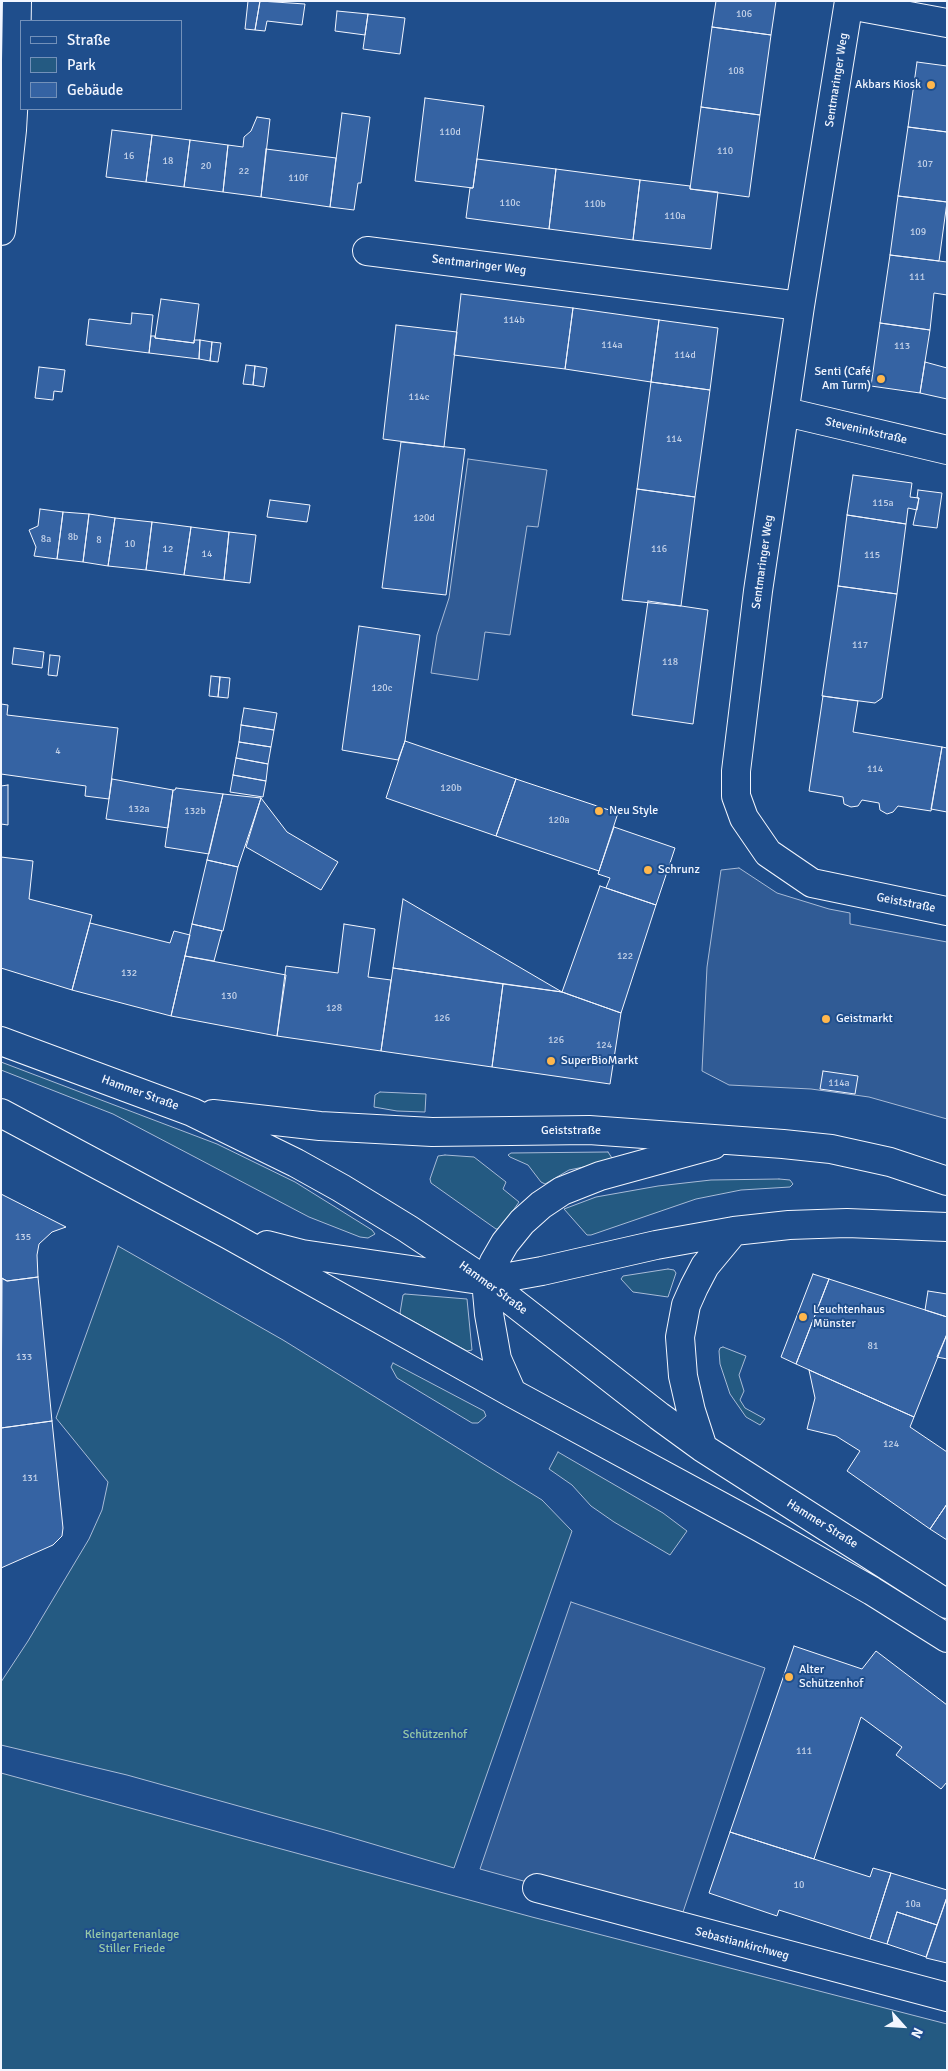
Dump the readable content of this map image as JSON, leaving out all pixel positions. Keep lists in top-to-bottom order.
{
  "streets": {
    "street": [
      "Sentmaringer Weg",
      "Steveninkstraße",
      "Geiststraße",
      "Hammer Straße",
      "Sebastiankirchweg"
    ]
  },
  "crossings": [
    ["Sentmaringer Weg", "Steveninkstraße"],
    ["Sentmaringer Weg", "Geiststraße"],
    ["Geiststraße", "Hammer Straße"]
  ],
  "parks": ["Schützenhof", "Kleingartenanlage Stiller Friede"],
  "places": [
    "Akbars Kiosk",
    "Senti (Café Am Turm)",
    "Neu Style",
    "Schrunz",
    "Geistmarkt",
    "SuperBioMarkt",
    "Leuchtenhaus Münster",
    "Alter Schützenhof"
  ],
  "house_numbers": [
    "106",
    "108",
    "110d",
    "110",
    "16",
    "18",
    "107",
    "20",
    "22",
    "110f",
    "110c",
    "110b",
    "110a",
    "109",
    "111",
    "114b",
    "114a",
    "113",
    "114d",
    "114c",
    "114",
    "115a",
    "120d",
    "8b",
    "8a",
    "8",
    "10",
    "12",
    "116",
    "14",
    "115",
    "117",
    "118",
    "120c",
    "4",
    "114",
    "120b",
    "132a",
    "132b",
    "120a",
    "122",
    "132",
    "130",
    "128",
    "126",
    "126",
    "124",
    "114a",
    "135",
    "81",
    "133",
    "124",
    "131",
    "111",
    "10",
    "10a"
  ],
  "legend": ["Straße", "Park", "Gebäude"],
  "north": "bottom right"
}
